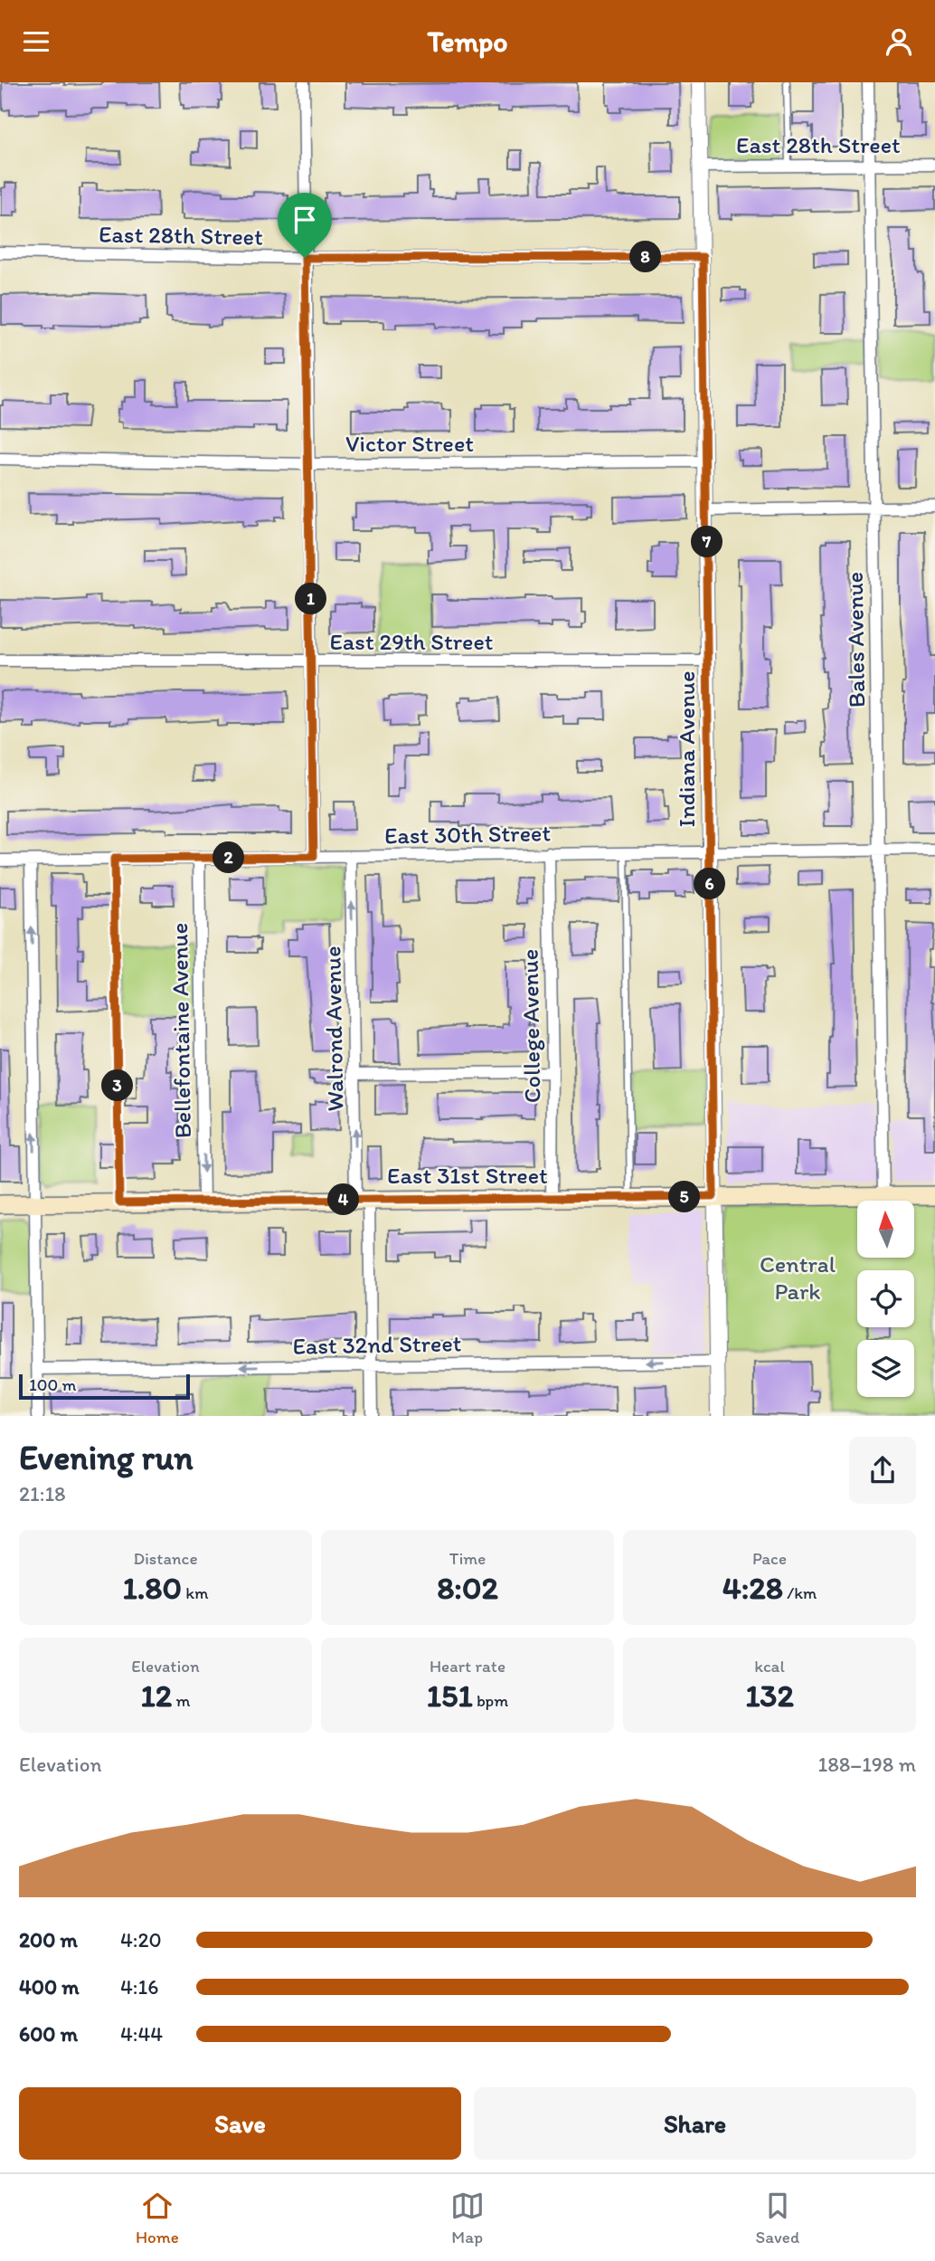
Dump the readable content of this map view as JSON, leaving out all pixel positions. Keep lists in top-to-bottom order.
{
  "streets": {
    "main road": ["East 31st Street"],
    "street": [
      "East 28th Street",
      "Victor Street",
      "Bales Avenue",
      "East 29th Street",
      "Indiana Avenue",
      "East 30th Street",
      "College Avenue",
      "Walrond Avenue",
      "Bellefontaine Avenue",
      "East 32nd Street"
    ]
  },
  "crossings": [
    ["East 28th Street", "Bales Avenue"],
    ["East 28th Street", "Indiana Avenue"],
    ["Victor Street", "Indiana Avenue"],
    ["Bales Avenue", "East 30th Street"],
    ["Bales Avenue", "East 31st Street"],
    ["East 29th Street", "Indiana Avenue"],
    ["Indiana Avenue", "East 30th Street"],
    ["Indiana Avenue", "East 31st Street"],
    ["Indiana Avenue", "East 32nd Street"],
    ["East 30th Street", "College Avenue"],
    ["East 30th Street", "Walrond Avenue"],
    ["East 30th Street", "Bellefontaine Avenue"],
    ["College Avenue", "East 31st Street"],
    ["Walrond Avenue", "East 31st Street"],
    ["Walrond Avenue", "East 32nd Street"],
    ["Bellefontaine Avenue", "East 31st Street"]
  ],
  "one_way": ["Walrond Avenue", "Bellefontaine Avenue", "East 32nd Street"],
  "parks": ["Central Park"],
  "scale_bar": "100 m",
  "north": "top",
  "page": {
    "header": "Tempo",
    "pins": [
      "8",
      "7",
      "1",
      "2",
      "6",
      "3",
      "5",
      "4"
    ],
    "scale": "100 m",
    "heading": ["Evening run", "21:18"],
    "stats": [
      ["Distance", "1.80 km"],
      ["Time", "8:02"],
      ["Pace", "4:28 /km"],
      ["Elevation", "12 m"],
      ["Heart rate", "151 bpm"],
      ["kcal", "132"]
    ],
    "chart": ["Elevation", "188–198 m"],
    "list": [
      {
        "name": "200 m",
        "note": "4:20"
      },
      {
        "name": "400 m",
        "note": "4:16"
      },
      {
        "name": "600 m",
        "note": "4:44"
      }
    ],
    "buttons": ["Save", "Share"],
    "tabs": ["Home", "Map", "Saved"]
  }
}
